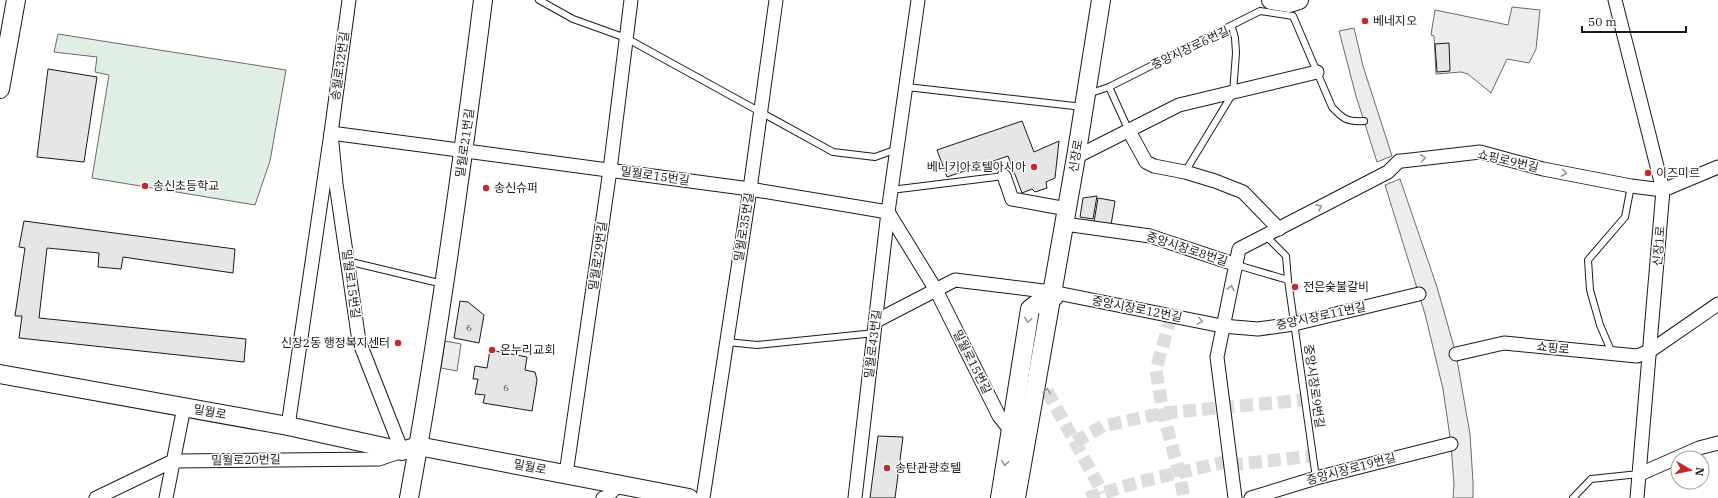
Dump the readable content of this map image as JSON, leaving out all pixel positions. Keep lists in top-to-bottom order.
{
  "streets": {
    "street": [
      "송월로32번길",
      "밀월로21번길",
      "신장로",
      "쇼핑로9번길",
      "밀월로15번길",
      "밀월로35번길",
      "신장1로",
      "중앙시장로8번길",
      "밀월로29번길",
      "중앙시장로12번길",
      "중앙시장로11번길",
      "밀월로43번길",
      "쇼핑로",
      "밀월로",
      "밀월로20번길",
      "중앙시장로19번길"
    ],
    "lane": ["중앙시장로6번길", "중앙시장로9번길"]
  },
  "crossings": [
    ["중앙시장로6번길", "신장로"],
    ["송월로32번길", "밀월로15번길"],
    ["밀월로21번길", "밀월로15번길"],
    ["밀월로21번길", "밀월로"],
    ["밀월로21번길", "밀월로20번길"],
    ["신장로", "중앙시장로8번길"],
    ["신장로", "중앙시장로12번길"],
    ["쇼핑로9번길", "신장1로"],
    ["쇼핑로9번길", "중앙시장로8번길"],
    ["쇼핑로9번길", "중앙시장로9번길"],
    ["밀월로15번길", "밀월로35번길"],
    ["밀월로15번길", "밀월로29번길"],
    ["밀월로15번길", "밀월로43번길"],
    ["밀월로15번길", "밀월로"],
    ["밀월로15번길", "밀월로20번길"],
    ["신장1로", "쇼핑로"],
    ["밀월로29번길", "밀월로"],
    ["중앙시장로12번길", "중앙시장로11번길"],
    ["중앙시장로11번길", "중앙시장로9번길"],
    ["중앙시장로9번길", "중앙시장로19번길"],
    ["밀월로", "밀월로20번길"]
  ],
  "one_way": ["쇼핑로9번길", "중앙시장로12번길"],
  "places": [
    "베네지오",
    "베니키아호텔아시아",
    "이즈미르",
    "송신초등학교",
    "송신슈퍼",
    "전은숮불갈비",
    "신장2동 행정복지센터",
    "온누리교회",
    "송탄관광호텔"
  ],
  "house_numbers": ["6", "6"],
  "scale_bar": "50 m",
  "north": "right"
}
